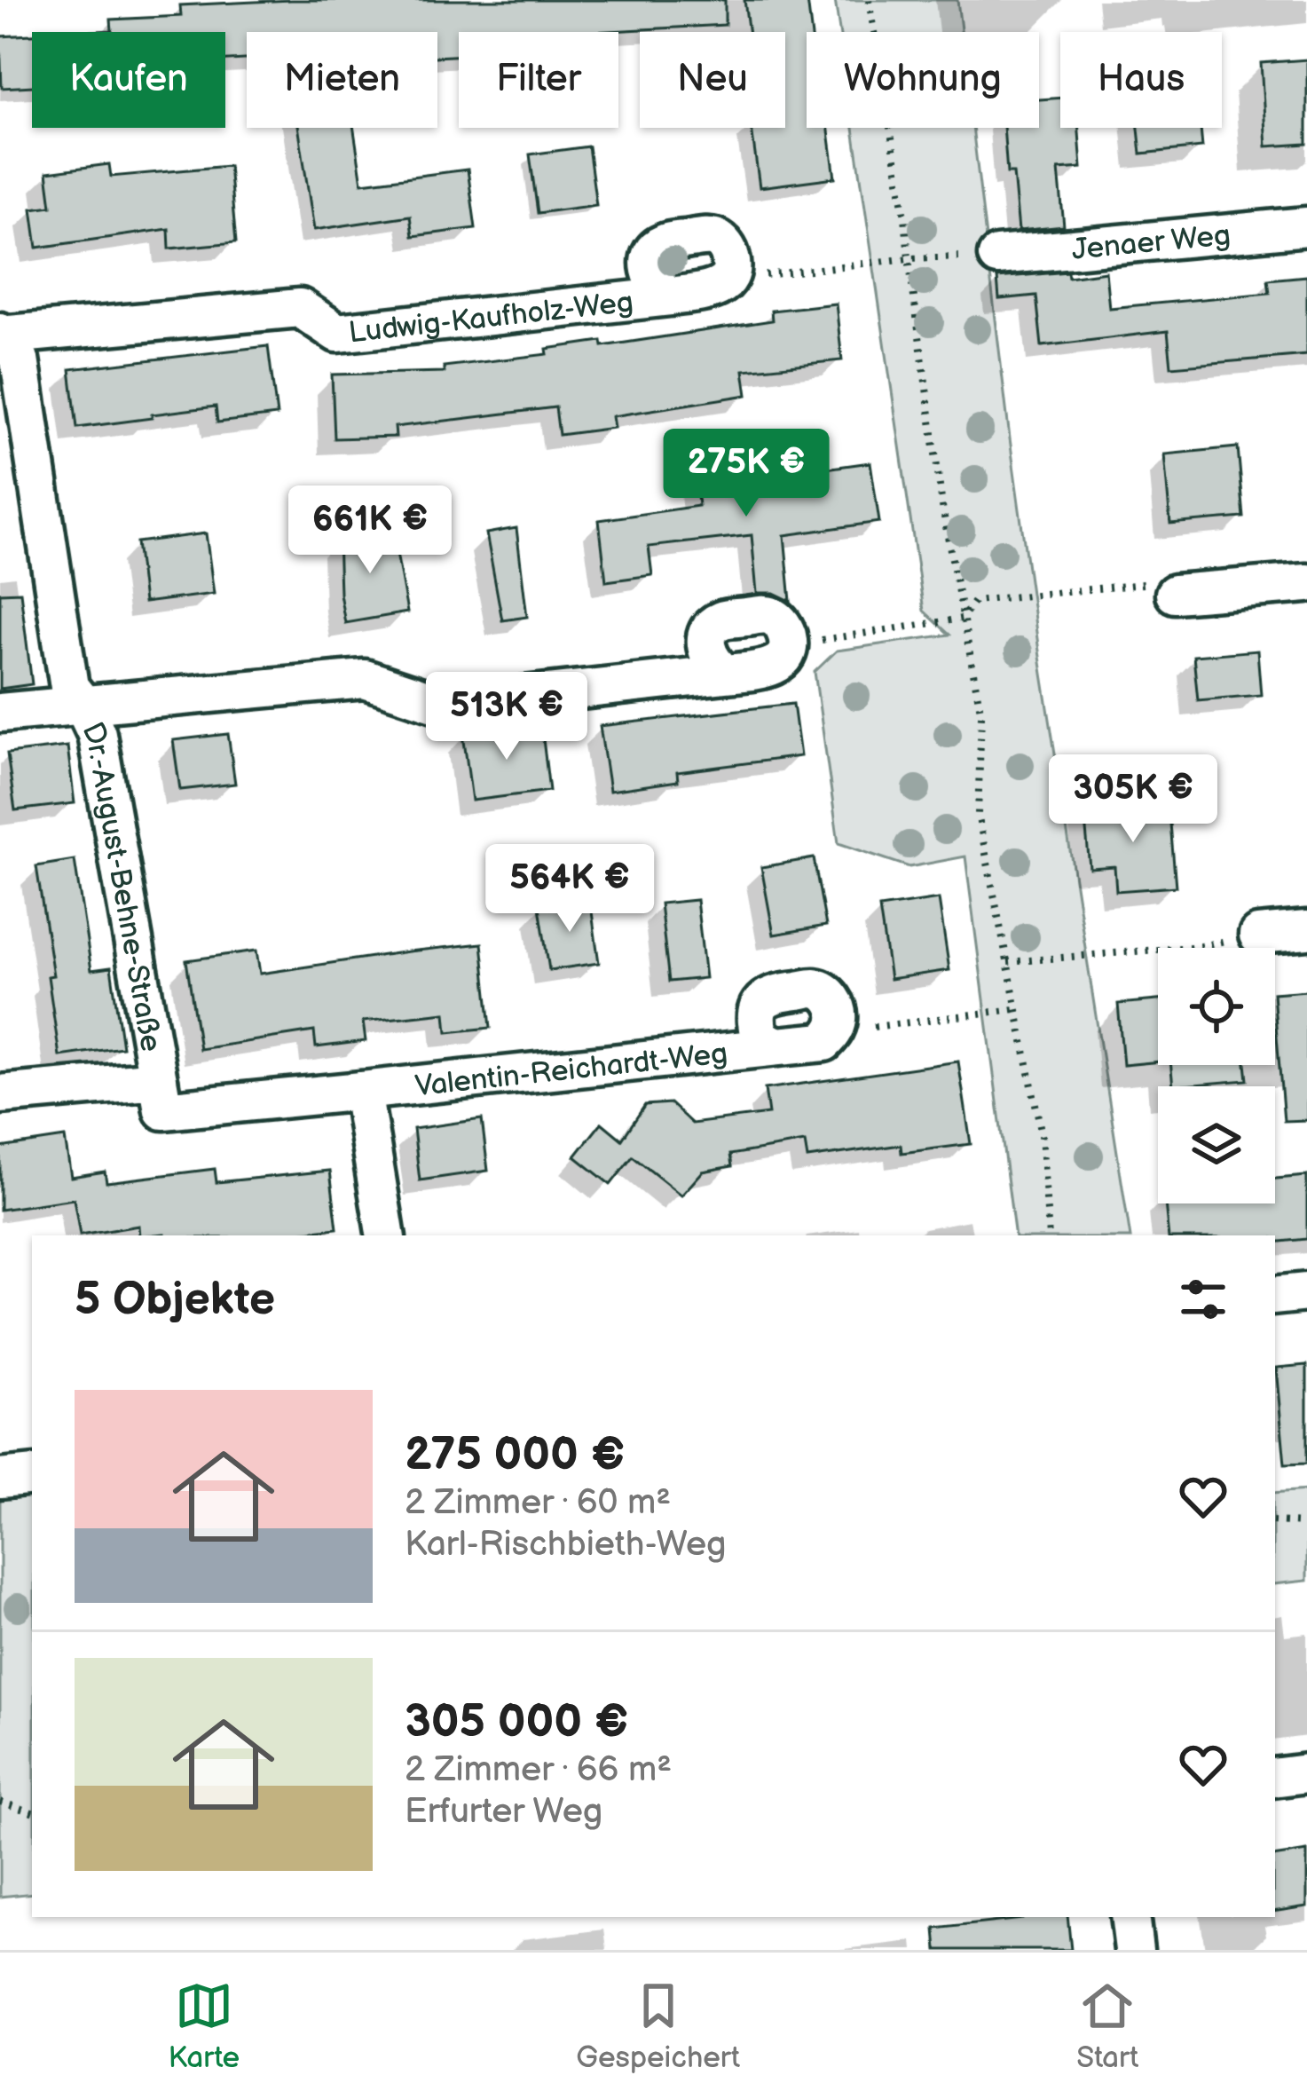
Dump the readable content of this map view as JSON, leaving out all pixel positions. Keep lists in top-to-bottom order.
{
  "streets": {
    "street": [
      "Jenaer Weg",
      "Ludwig-Kaufholz-Weg",
      "Dr.-August-Behne-Straße",
      "Valentin-Reichardt-Weg"
    ]
  },
  "crossings": [
    ["Ludwig-Kaufholz-Weg", "Dr.-August-Behne-Straße"],
    ["Dr.-August-Behne-Straße", "Valentin-Reichardt-Weg"]
  ],
  "page": {
    "chip": [
      "Kaufen",
      "Mieten",
      "Filter",
      "Neu",
      "Wohnung",
      "Haus"
    ],
    "price": [
      "275K €",
      "661K €",
      "513K €",
      "305K €",
      "564K €"
    ],
    "heading": "5 Objekte",
    "list": [
      {
        "name": "275 000 €",
        "note": "2 Zimmer · 60 m² · Karl-Rischbieth-Weg"
      },
      {
        "name": "305 000 €",
        "note": "2 Zimmer · 66 m² · Erfurter Weg"
      }
    ],
    "tabs": ["Karte", "Gespeichert", "Start"]
  }
}
